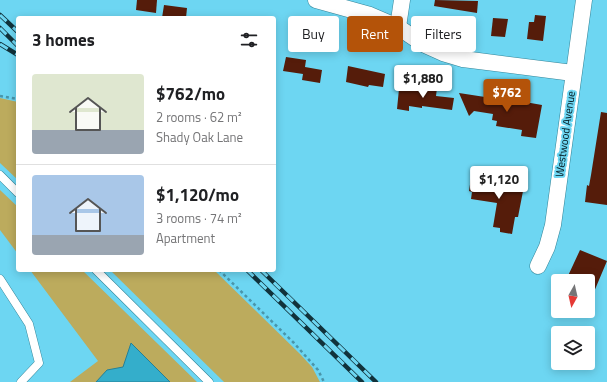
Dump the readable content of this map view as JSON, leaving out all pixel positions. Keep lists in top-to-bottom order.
{
  "streets": {
    "street": ["Westwood Avenue"]
  },
  "north": "bottom",
  "page": {
    "chip": ["Buy", "Rent", "Filters"],
    "heading": "3 homes",
    "list": [
      {
        "name": "$762/mo",
        "note": "2 rooms · 62 m² · Shady Oak Lane"
      },
      {
        "name": "$1,120/mo",
        "note": "3 rooms · 74 m² · Apartment"
      }
    ],
    "price": ["$1,880", "$762", "$1,120"]
  }
}
